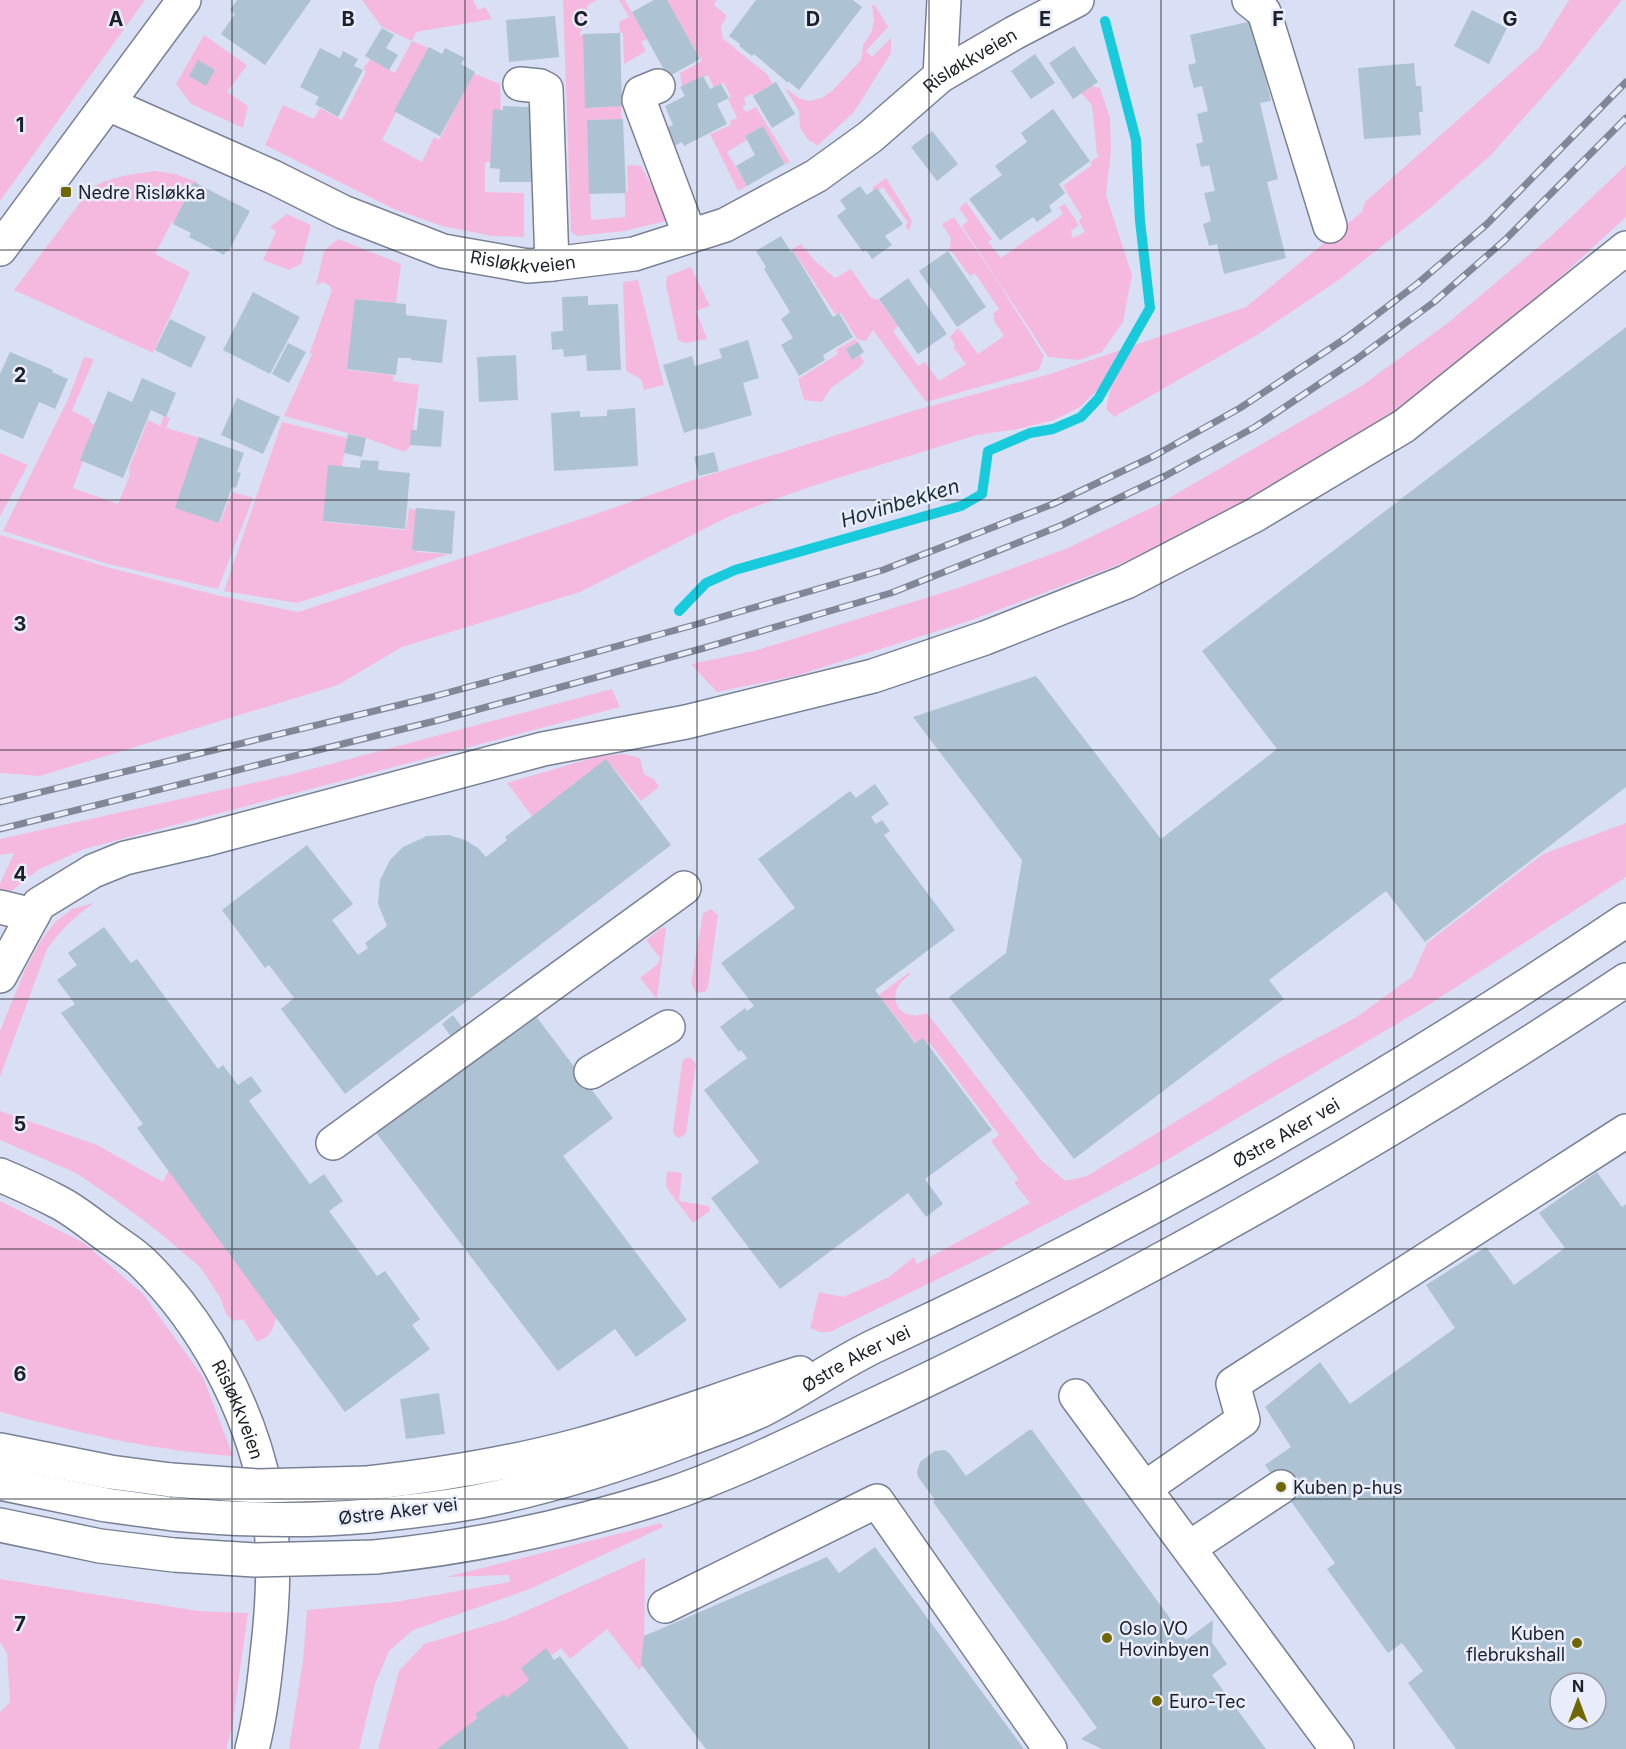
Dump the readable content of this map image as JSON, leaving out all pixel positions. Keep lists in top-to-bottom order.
{
  "streets": {
    "main road": ["Risløkkveien", "Østre Aker vei"]
  },
  "water": ["Hovinbekken"],
  "places": {
    "transit": ["Nedre Risløkka"],
    "other": [
      "Kuben p-hus",
      "Oslo VO Hovinbyen",
      "Kuben flebrukshall",
      "Euro-Tec"
    ]
  },
  "north": "top",
  "grid": {
    "columns": [
      "A",
      "B",
      "C",
      "D",
      "E",
      "F",
      "G"
    ],
    "rows": [
      "1",
      "2",
      "3",
      "4",
      "5",
      "6",
      "7"
    ]
  }
}
